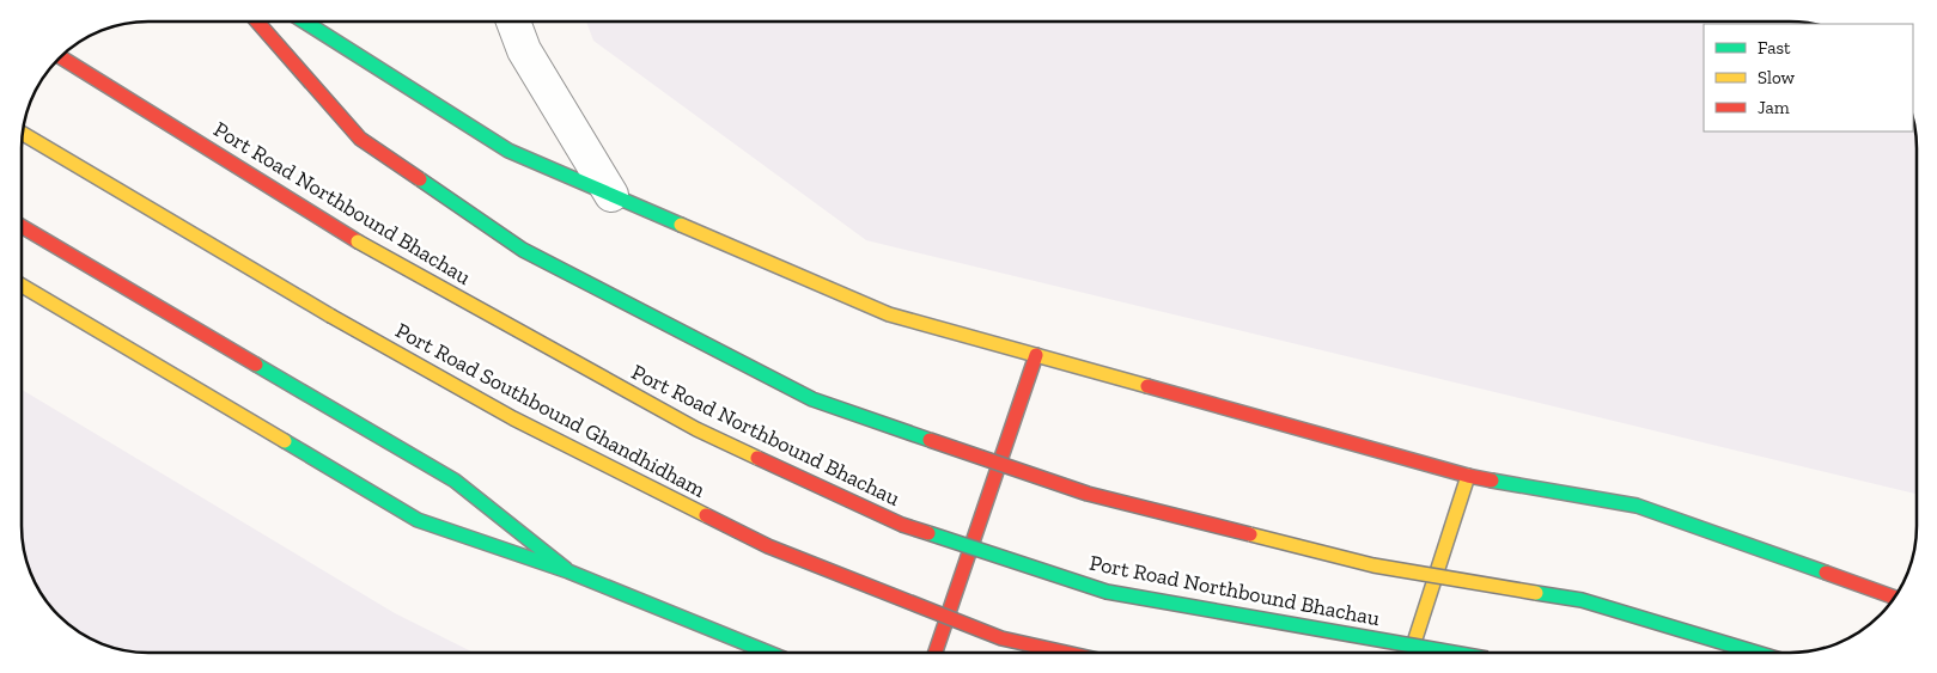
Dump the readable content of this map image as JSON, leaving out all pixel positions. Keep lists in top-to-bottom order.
{
  "streets": {
    "main road": ["Port Road Northbound Bhachau", "Port Road Southbound Ghandhidham"]
  },
  "legend": ["Fast", "Slow", "Jam"]
}
